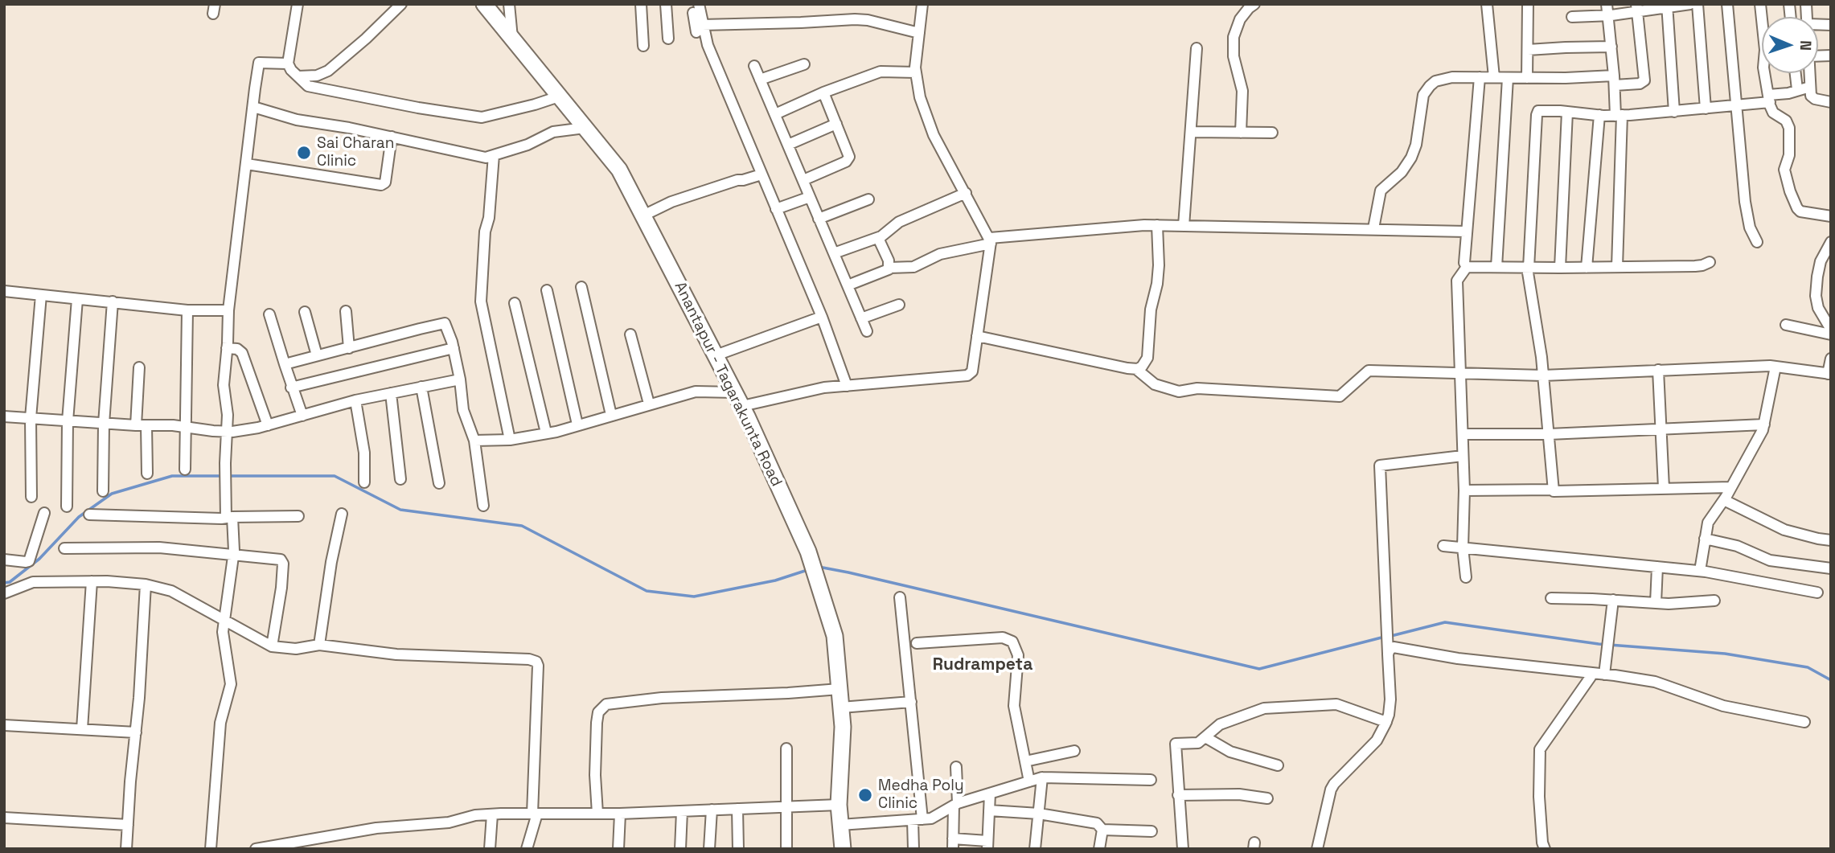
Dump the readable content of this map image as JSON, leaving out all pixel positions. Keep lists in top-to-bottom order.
{
  "streets": {
    "main road": ["Anantapur - Tagarakunta Road"]
  },
  "districts": ["Rudrampeta"],
  "places": ["Sai Charan Clinic", "Medha Poly Clinic"],
  "north": "right"
}
